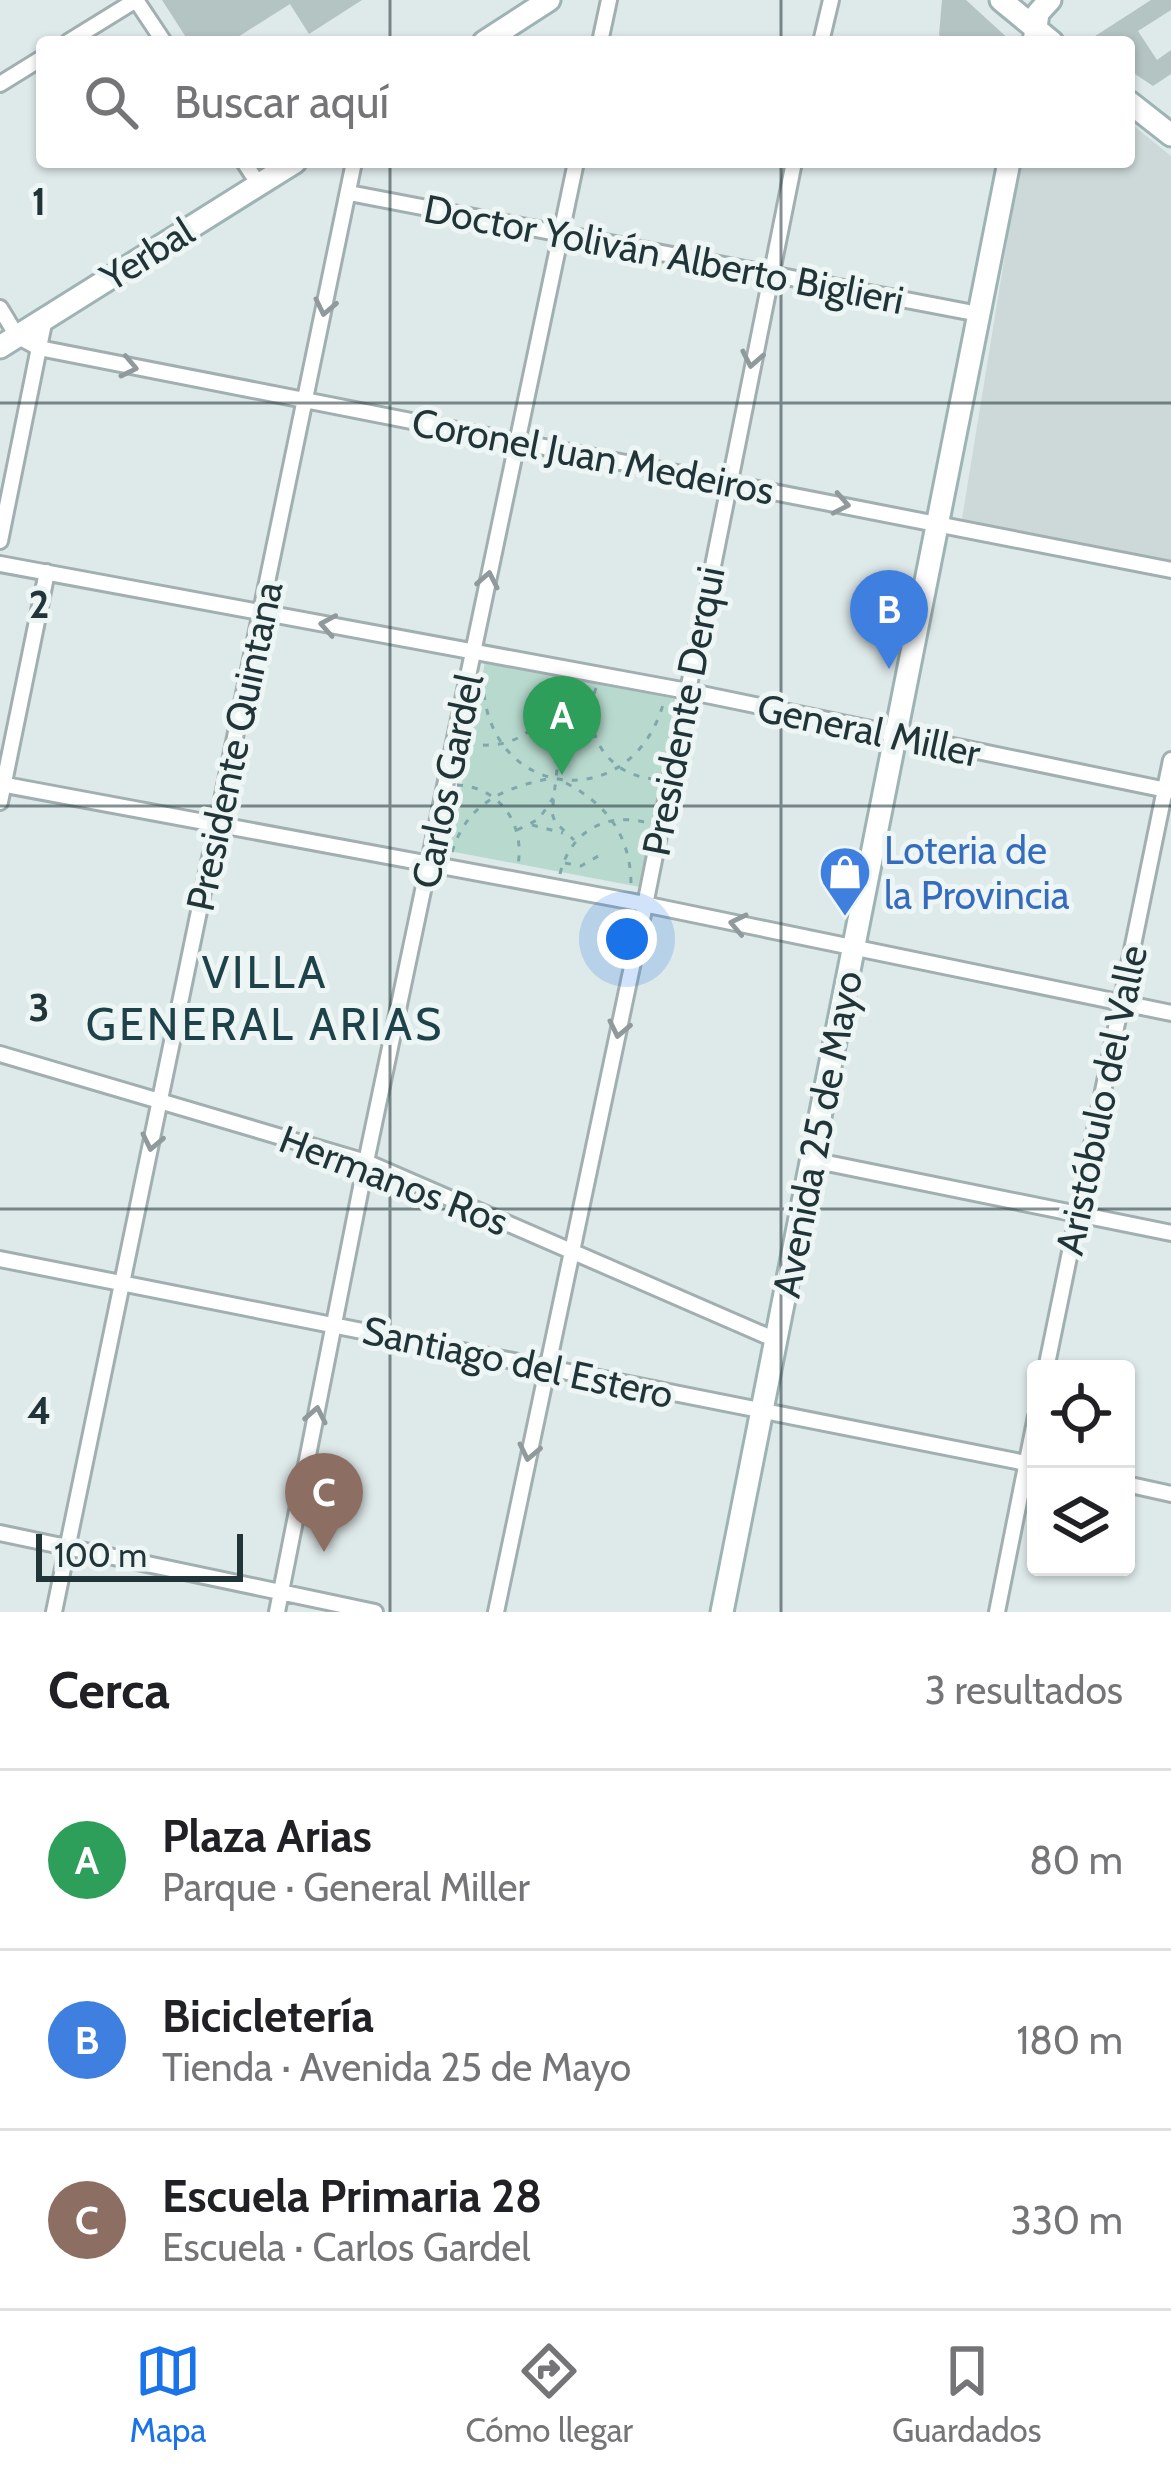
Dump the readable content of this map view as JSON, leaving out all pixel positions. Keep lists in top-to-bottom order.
{
  "streets": {
    "main road": ["Yerbal", "Avenida 25 de Mayo"],
    "street": [
      "Doctor Yoliván Alberto Biglieri",
      "Coronel Juan Medeiros",
      "Presidente Derqui",
      "General Miller",
      "Presidente Quintana",
      "Carlos Gardel",
      "Aristóbulo del Valle",
      "Hermanos Ros",
      "Santiago del Estero"
    ]
  },
  "crossings": [
    ["Yerbal", "Coronel Juan Medeiros"],
    ["Doctor Yoliván Alberto Biglieri", "Presidente Derqui"],
    ["Doctor Yoliván Alberto Biglieri", "Presidente Quintana"],
    ["Doctor Yoliván Alberto Biglieri", "Carlos Gardel"],
    ["Doctor Yoliván Alberto Biglieri", "Avenida 25 de Mayo"],
    ["Coronel Juan Medeiros", "Presidente Derqui"],
    ["Coronel Juan Medeiros", "Presidente Quintana"],
    ["Coronel Juan Medeiros", "Carlos Gardel"],
    ["Coronel Juan Medeiros", "Avenida 25 de Mayo"],
    ["Presidente Derqui", "General Miller"],
    ["Presidente Derqui", "Hermanos Ros"],
    ["Presidente Derqui", "Santiago del Estero"],
    ["General Miller", "Presidente Quintana"],
    ["General Miller", "Carlos Gardel"],
    ["General Miller", "Aristóbulo del Valle"],
    ["General Miller", "Avenida 25 de Mayo"],
    ["Presidente Quintana", "Hermanos Ros"],
    ["Presidente Quintana", "Santiago del Estero"],
    ["Carlos Gardel", "Hermanos Ros"],
    ["Carlos Gardel", "Santiago del Estero"],
    ["Avenida 25 de Mayo", "Hermanos Ros"],
    ["Avenida 25 de Mayo", "Santiago del Estero"]
  ],
  "one_way": ["Coronel Juan Medeiros", "Presidente Derqui"],
  "districts": ["VILLA GENERAL ARIAS"],
  "places": {
    "shop": ["Loteria de la Provincia"]
  },
  "scale_bar": "100 m",
  "page": {
    "search": "Buscar aquí",
    "pins": ["B", "A", "C"],
    "scale": "100 m",
    "heading": ["Cerca", "3 resultados"],
    "list": [
      {
        "mark": "A",
        "name": "Plaza Arias",
        "note": "Parque · General Miller",
        "value": "80 m"
      },
      {
        "mark": "B",
        "name": "Bicicletería",
        "note": "Tienda · Avenida 25 de Mayo",
        "value": "180 m"
      },
      {
        "mark": "C",
        "name": "Escuela Primaria 28",
        "note": "Escuela · Carlos Gardel",
        "value": "330 m"
      }
    ],
    "nav": ["Mapa", "Cómo llegar", "Guardados"]
  },
  "grid": {
    "rows": [
      "1",
      "2",
      "3",
      "4"
    ]
  }
}
